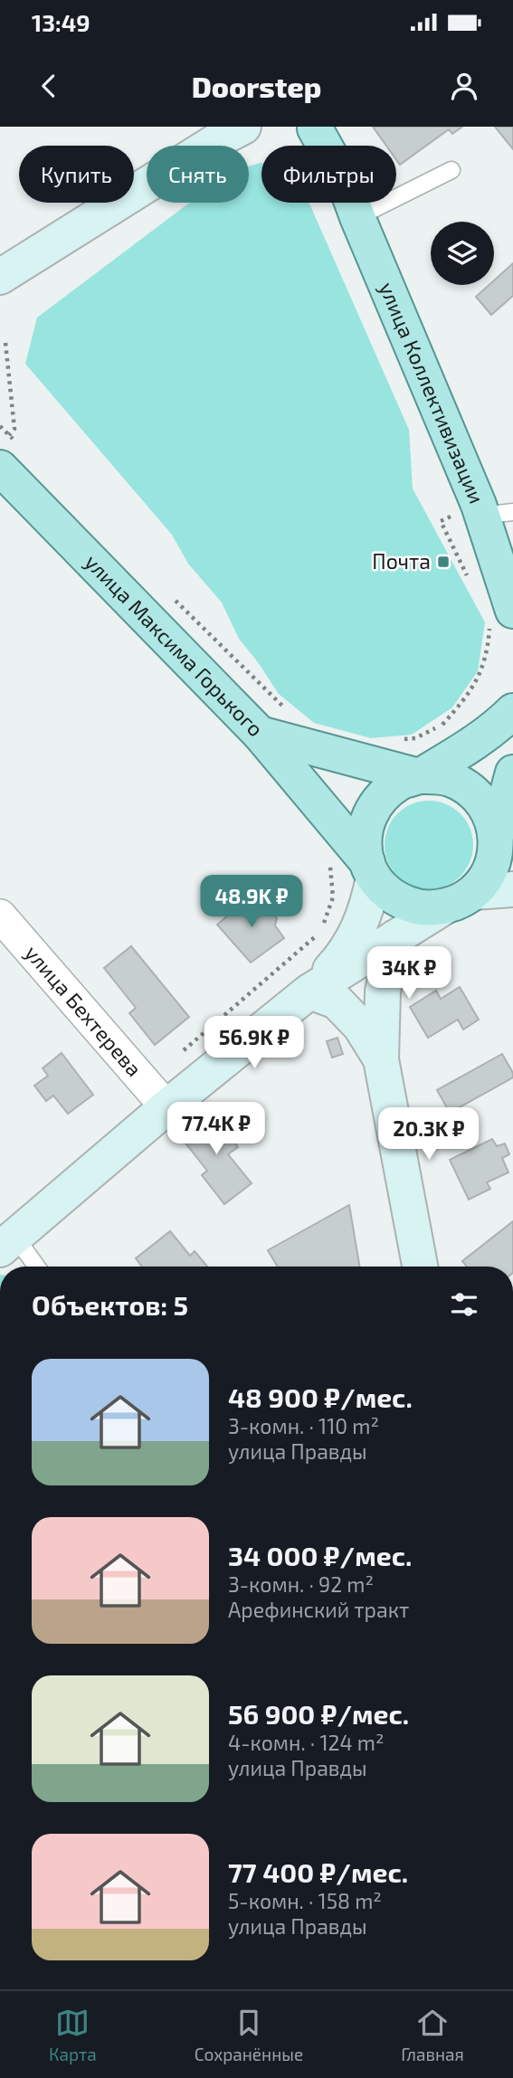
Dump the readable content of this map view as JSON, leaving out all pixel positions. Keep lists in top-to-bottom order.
{
  "streets": {
    "main road": ["улица Коллективизации", "улица Максима Горького"],
    "street": ["улица Бехтерева"]
  },
  "places": {
    "transit": ["Почта"]
  },
  "page": {
    "status": "13:49",
    "header": "Doorstep",
    "chip": ["Купить", "Снять", "Фильтры"],
    "price": [
      "48.9K ₽",
      "34K ₽",
      "56.9K ₽",
      "77.4K ₽",
      "20.3K ₽"
    ],
    "heading": "Объектов: 5",
    "list": [
      {
        "name": "48 900 ₽/мес.",
        "note": "3-комн. · 110 m² · улица Правды"
      },
      {
        "name": "34 000 ₽/мес.",
        "note": "3-комн. · 92 m² · Арефинский тракт"
      },
      {
        "name": "56 900 ₽/мес.",
        "note": "4-комн. · 124 m² · улица Правды"
      },
      {
        "name": "77 400 ₽/мес.",
        "note": "5-комн. · 158 m² · улица Правды"
      }
    ],
    "tabs": ["Карта", "Сохранённые", "Главная"]
  }
}
